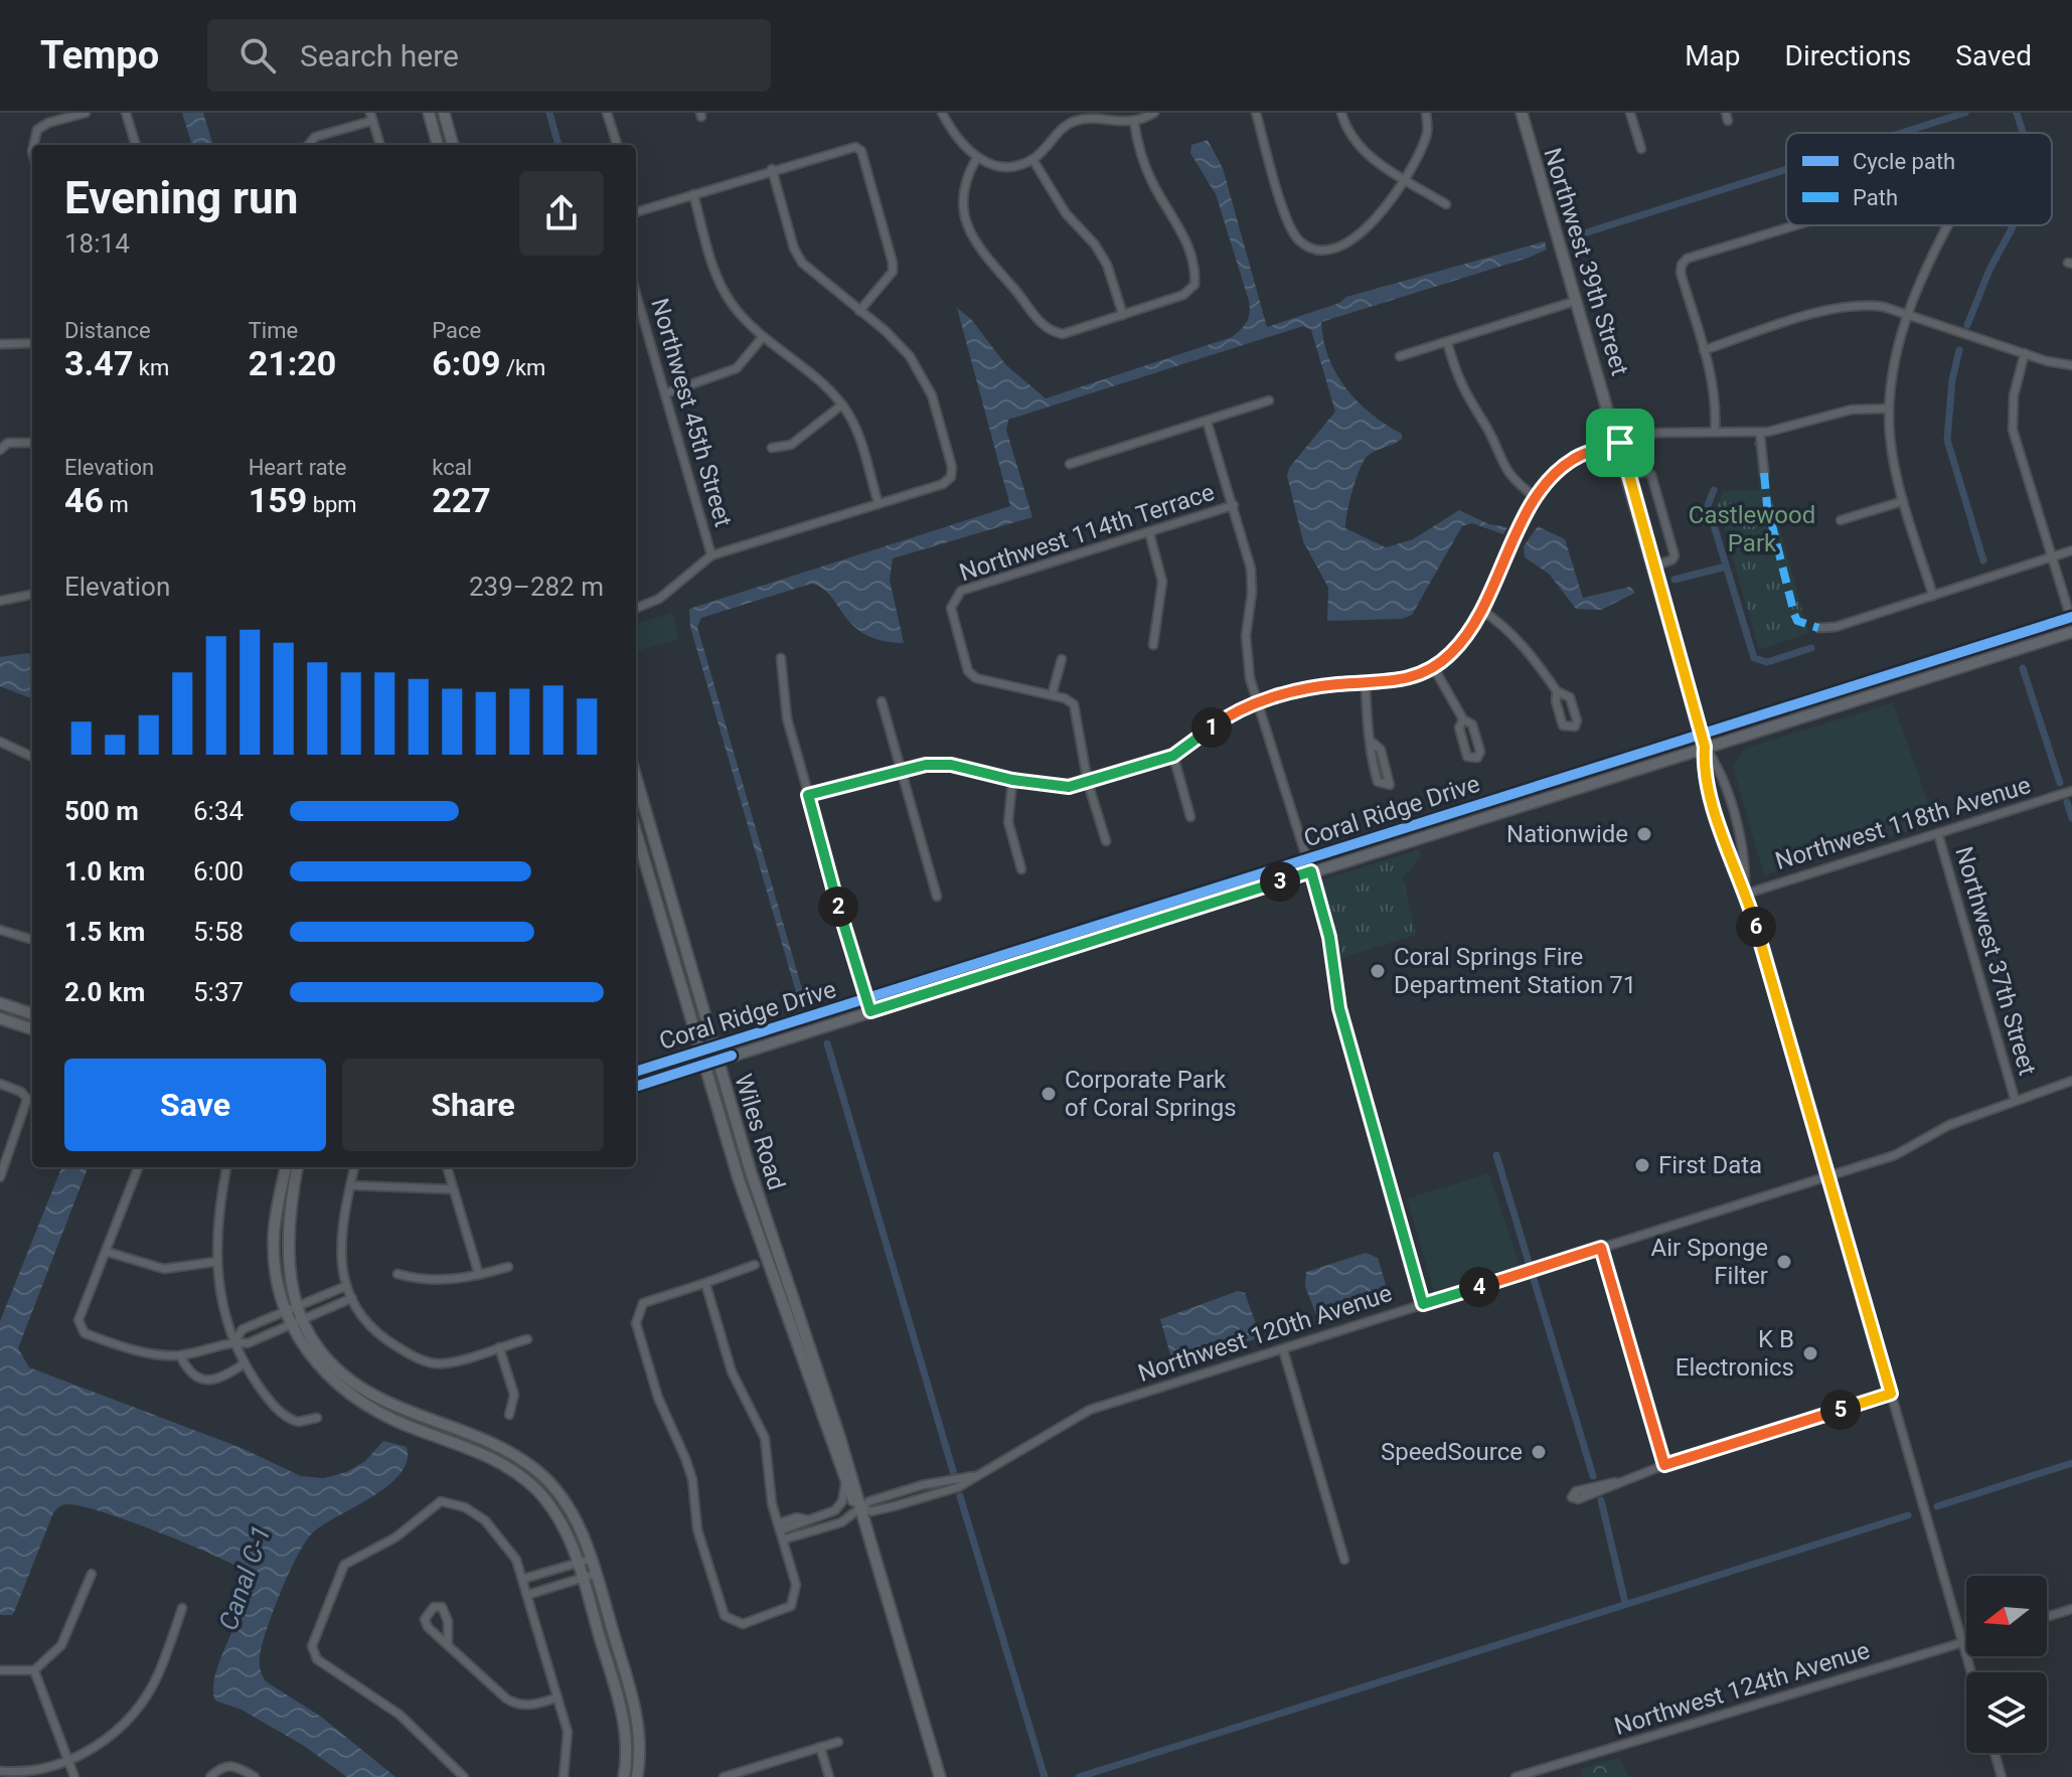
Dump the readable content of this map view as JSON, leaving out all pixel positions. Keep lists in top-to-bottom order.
{
  "streets": {
    "main road": ["Northwest 39th Street", "Coral Ridge Drive", "Wiles Road"],
    "street": [
      "Northwest 45th Street",
      "Northwest 114th Terrace",
      "Northwest 118th Avenue",
      "Northwest 37th Street",
      "Northwest 120th Avenue",
      "Northwest 124th Avenue"
    ]
  },
  "crossings": [
    ["Northwest 39th Street", "Coral Ridge Drive"],
    ["Northwest 39th Street", "Northwest 118th Avenue"],
    ["Northwest 39th Street", "Northwest 120th Avenue"],
    ["Northwest 39th Street", "Northwest 124th Avenue"],
    ["Coral Ridge Drive", "Wiles Road"],
    ["Northwest 118th Avenue", "Northwest 37th Street"],
    ["Northwest 37th Street", "Northwest 120th Avenue"],
    ["Wiles Road", "Northwest 120th Avenue"]
  ],
  "water": ["Canal C-1"],
  "parks": ["Castlewood Park"],
  "places": [
    "Nationwide",
    "Coral Springs Fire Department Station 71",
    "Corporate Park of Coral Springs",
    "First Data",
    "Air Sponge Filter",
    "K B Electronics",
    "SpeedSource"
  ],
  "legend": ["Cycle path", "Path"],
  "north": "left",
  "page": {
    "header": "Tempo",
    "search": "Search here",
    "nav": ["Map", "Directions", "Saved"],
    "heading": ["Evening run", "18:14"],
    "stats": [
      ["Distance", "3.47 km"],
      ["Time", "21:20"],
      ["Pace", "6:09 /km"],
      ["Elevation", "46 m"],
      ["Heart rate", "159 bpm"],
      ["kcal", "227"]
    ],
    "chart": ["Elevation", "239–282 m"],
    "pins": [
      "1",
      "3",
      "2",
      "6",
      "4",
      "5"
    ],
    "list": [
      {
        "name": "500 m",
        "note": "6:34"
      },
      {
        "name": "1.0 km",
        "note": "6:00"
      },
      {
        "name": "1.5 km",
        "note": "5:58"
      },
      {
        "name": "2.0 km",
        "note": "5:37"
      }
    ],
    "buttons": ["Save", "Share"]
  }
}
